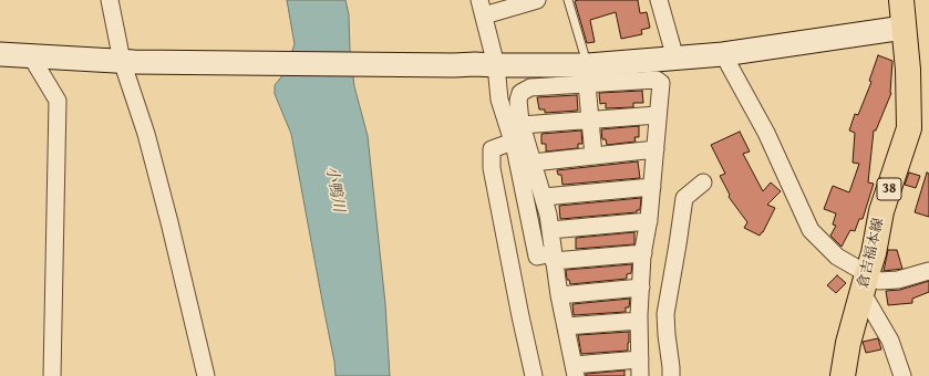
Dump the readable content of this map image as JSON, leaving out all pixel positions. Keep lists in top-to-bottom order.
{
  "streets": {
    "main road": ["38", "倉吉福本線"]
  },
  "water": ["小鴨川"]
}
